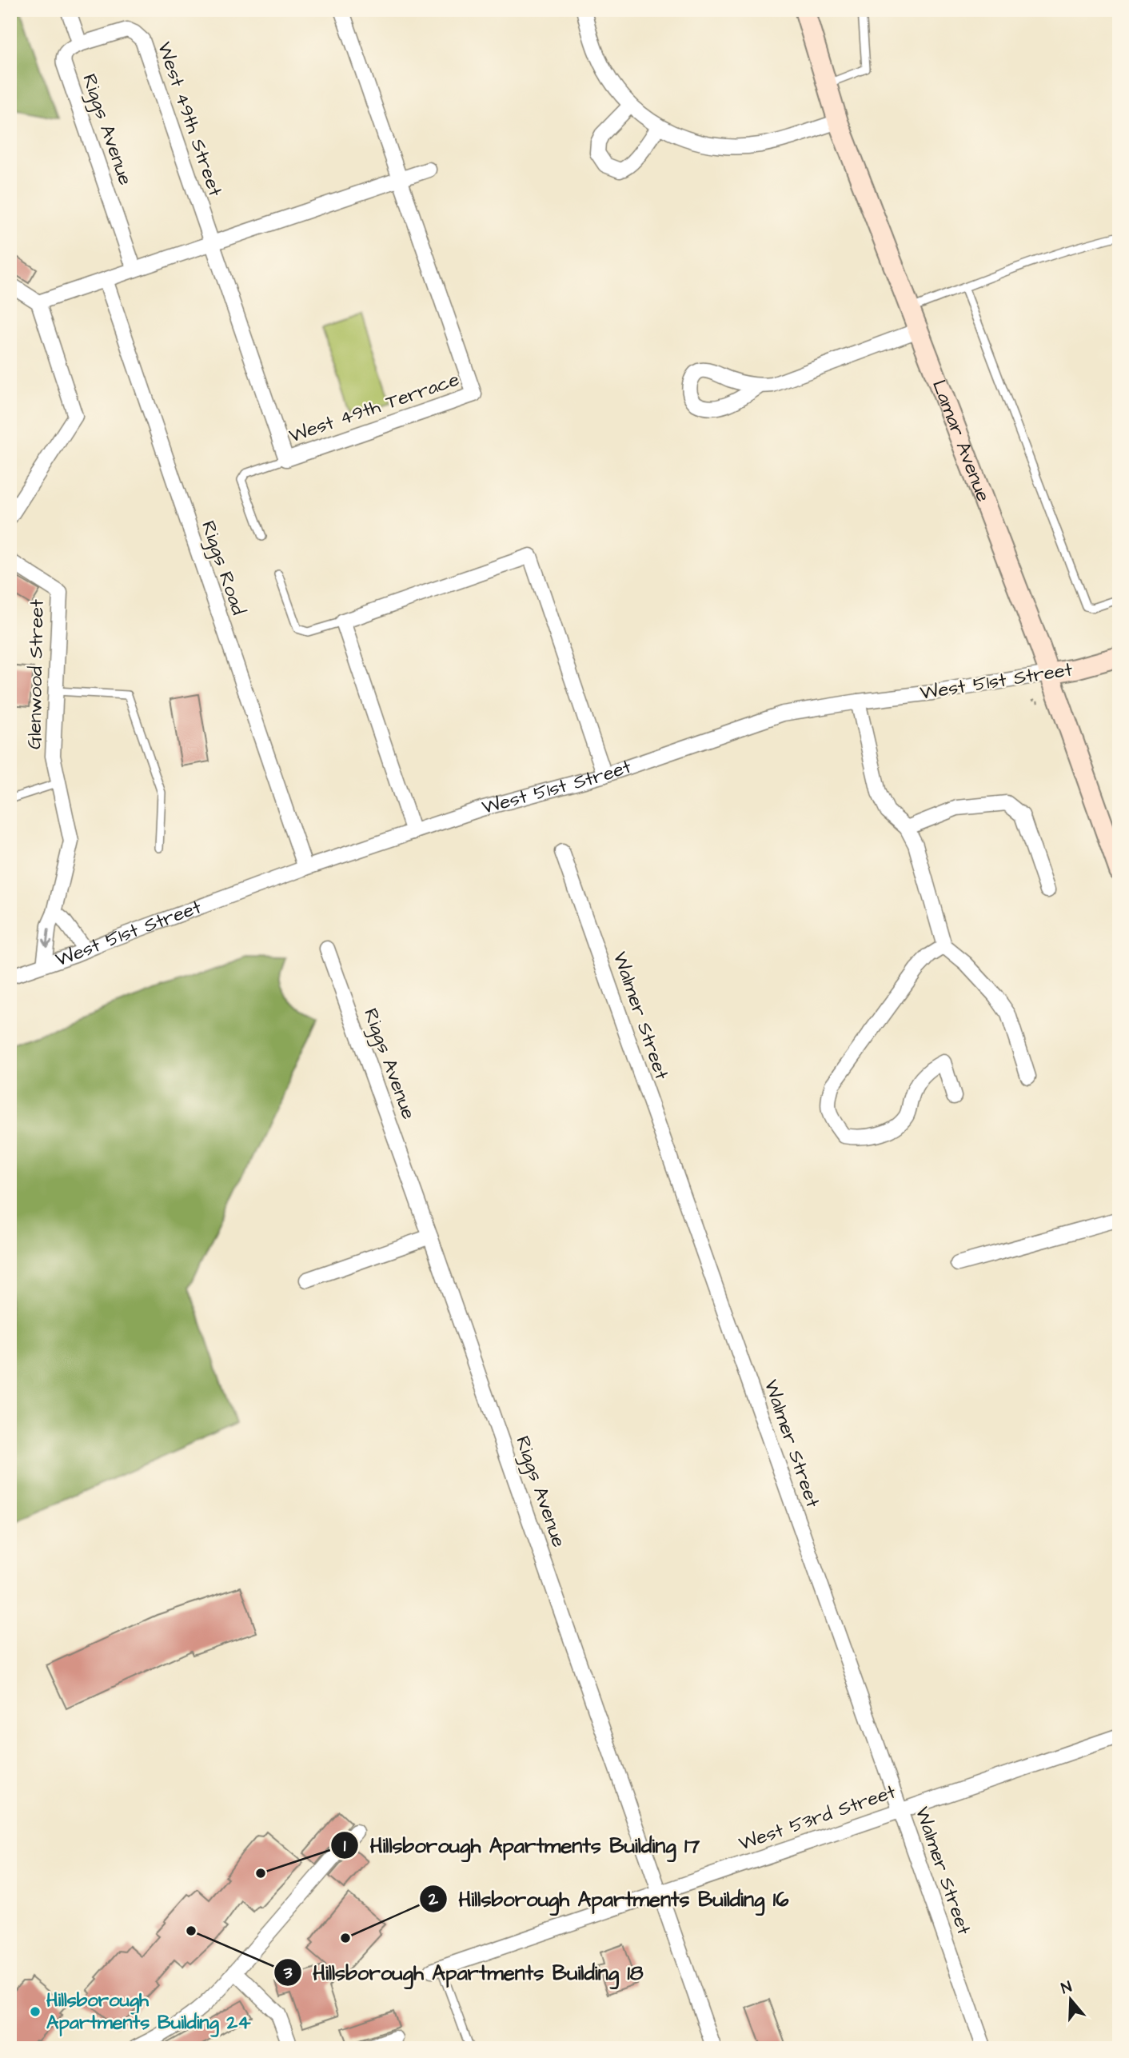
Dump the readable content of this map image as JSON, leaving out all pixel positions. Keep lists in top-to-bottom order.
{
  "streets": {
    "street": [
      "West 49th Street",
      "Riggs Avenue",
      "West 49th Terrace",
      "Lamar Avenue",
      "Riggs Road",
      "Glenwood Street",
      "West 51st Street",
      "Walmer Street",
      "West 53rd Street"
    ]
  },
  "crossings": [
    ["West 49th Street", "Riggs Avenue"],
    ["West 49th Street", "West 49th Terrace"],
    ["Riggs Avenue", "West 53rd Street"],
    ["Lamar Avenue", "West 51st Street"],
    ["Riggs Road", "West 51st Street"],
    ["Glenwood Street", "West 51st Street"],
    ["Walmer Street", "West 53rd Street"]
  ],
  "places": [
    "Hillsborough Apartments Building 17",
    "Hillsborough Apartments Building 18",
    "Hillsborough Apartments Building 16",
    "Hillsborough Apartments Building 24"
  ],
  "north": "top"
}
